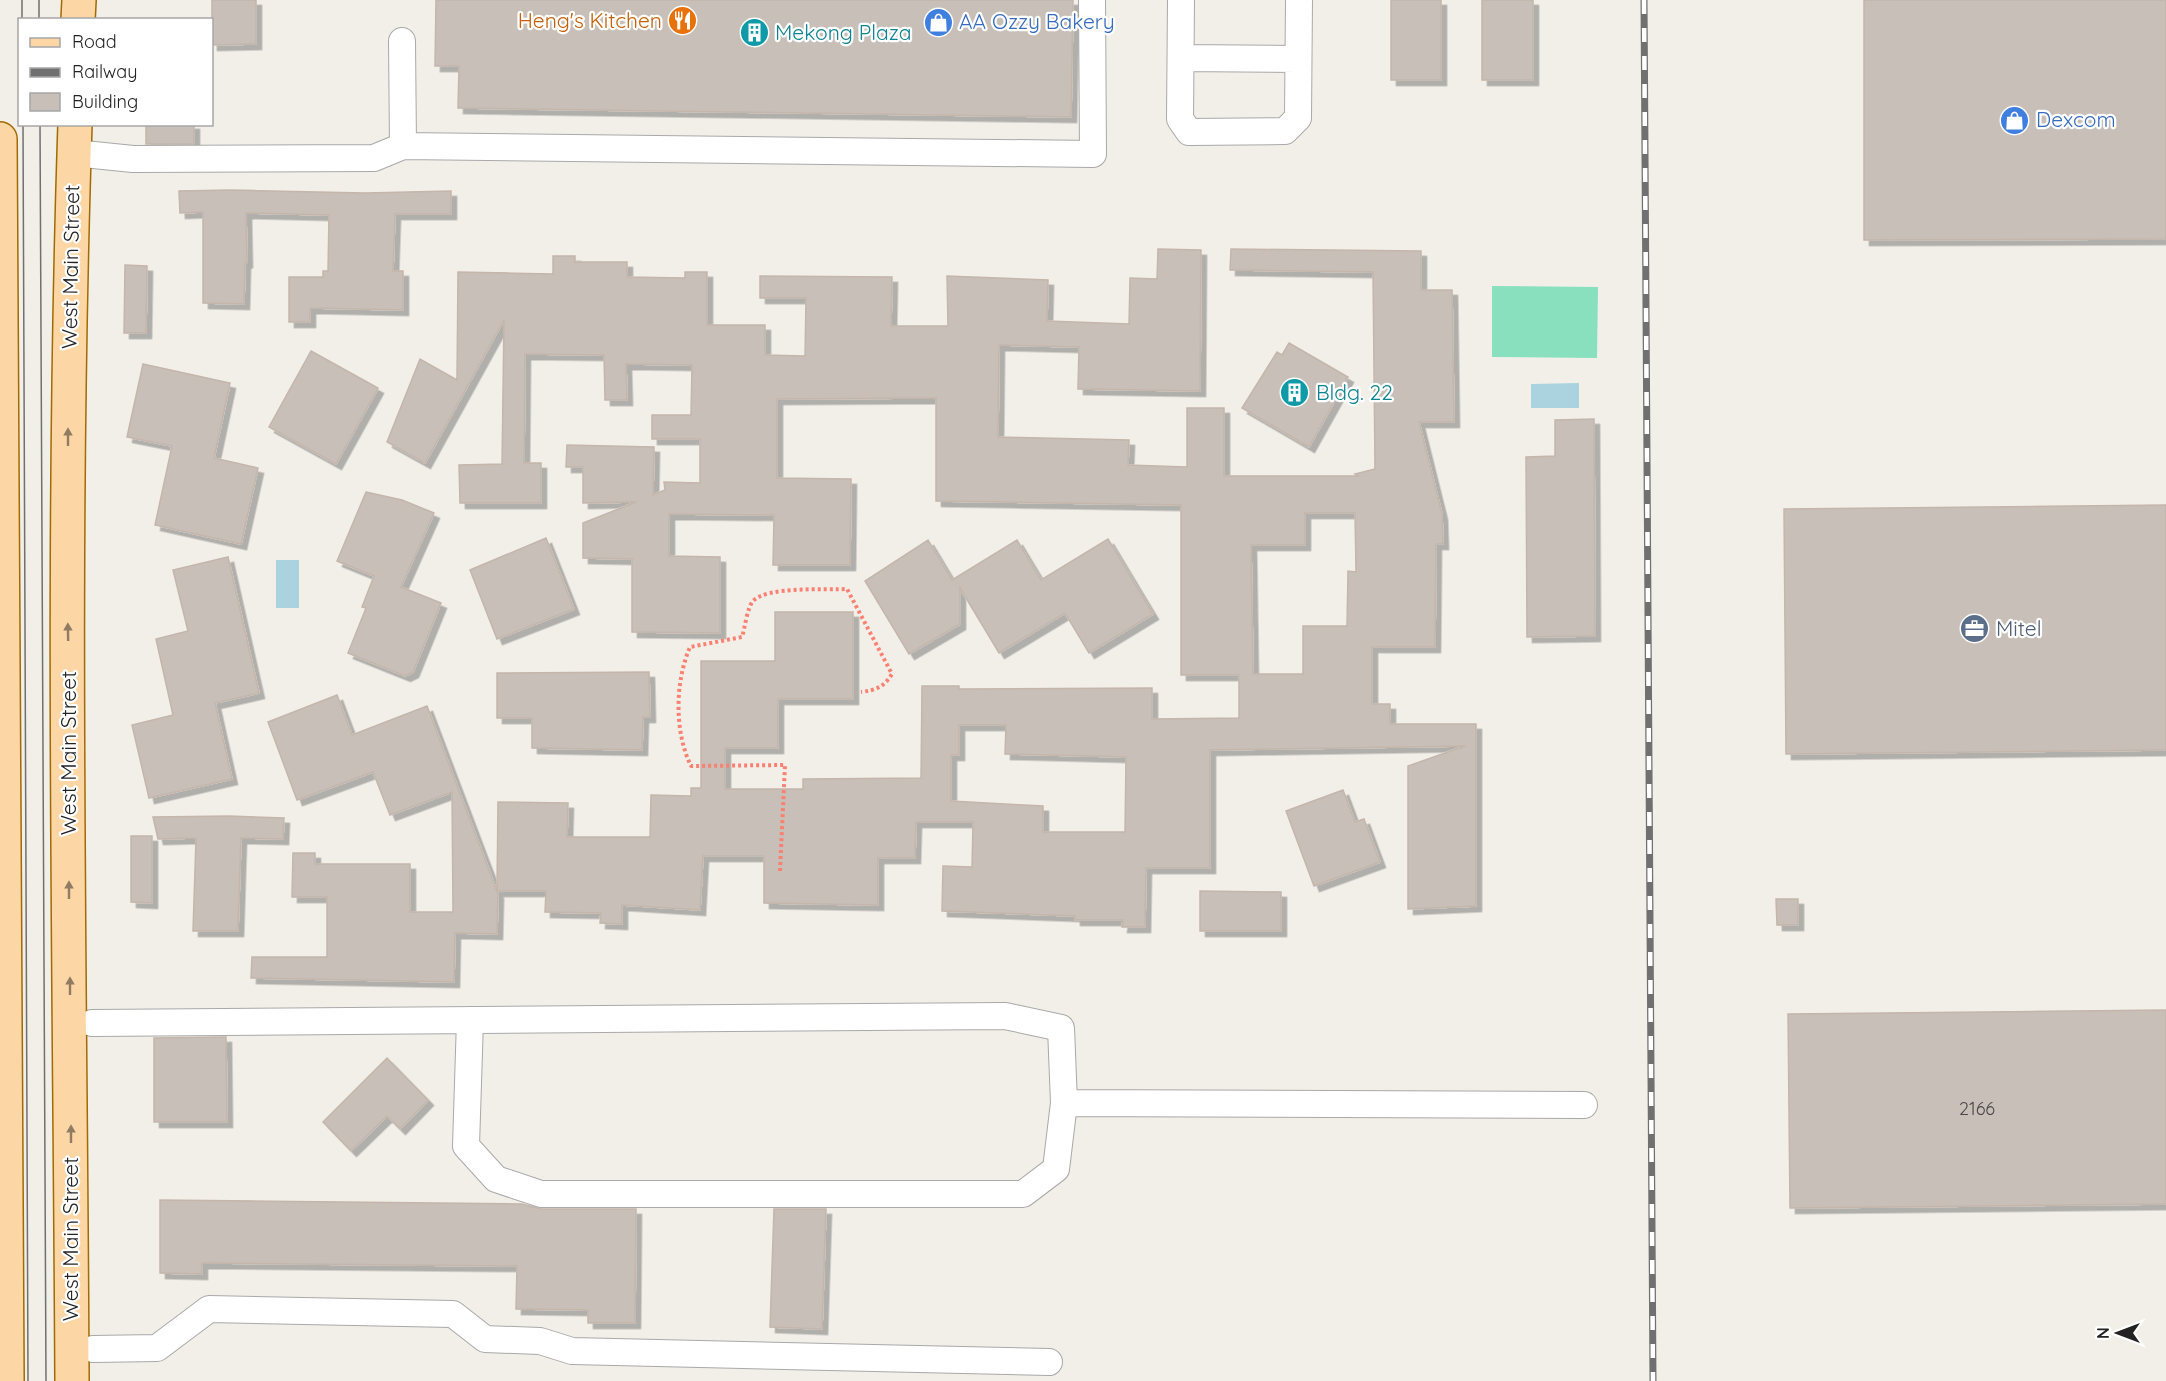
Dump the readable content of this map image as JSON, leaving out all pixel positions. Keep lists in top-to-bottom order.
{
  "streets": {
    "main road": ["West Main Street"]
  },
  "places": {
    "restaurant": ["Heng's Kitchen"],
    "shop": ["AA Ozzy Bakery", "Dexcom"],
    "building": ["Mekong Plaza", "Bldg. 22"],
    "office": ["Mitel"]
  },
  "house_numbers": ["2166"],
  "legend": ["Road", "Railway", "Building"],
  "north": "left"
}
